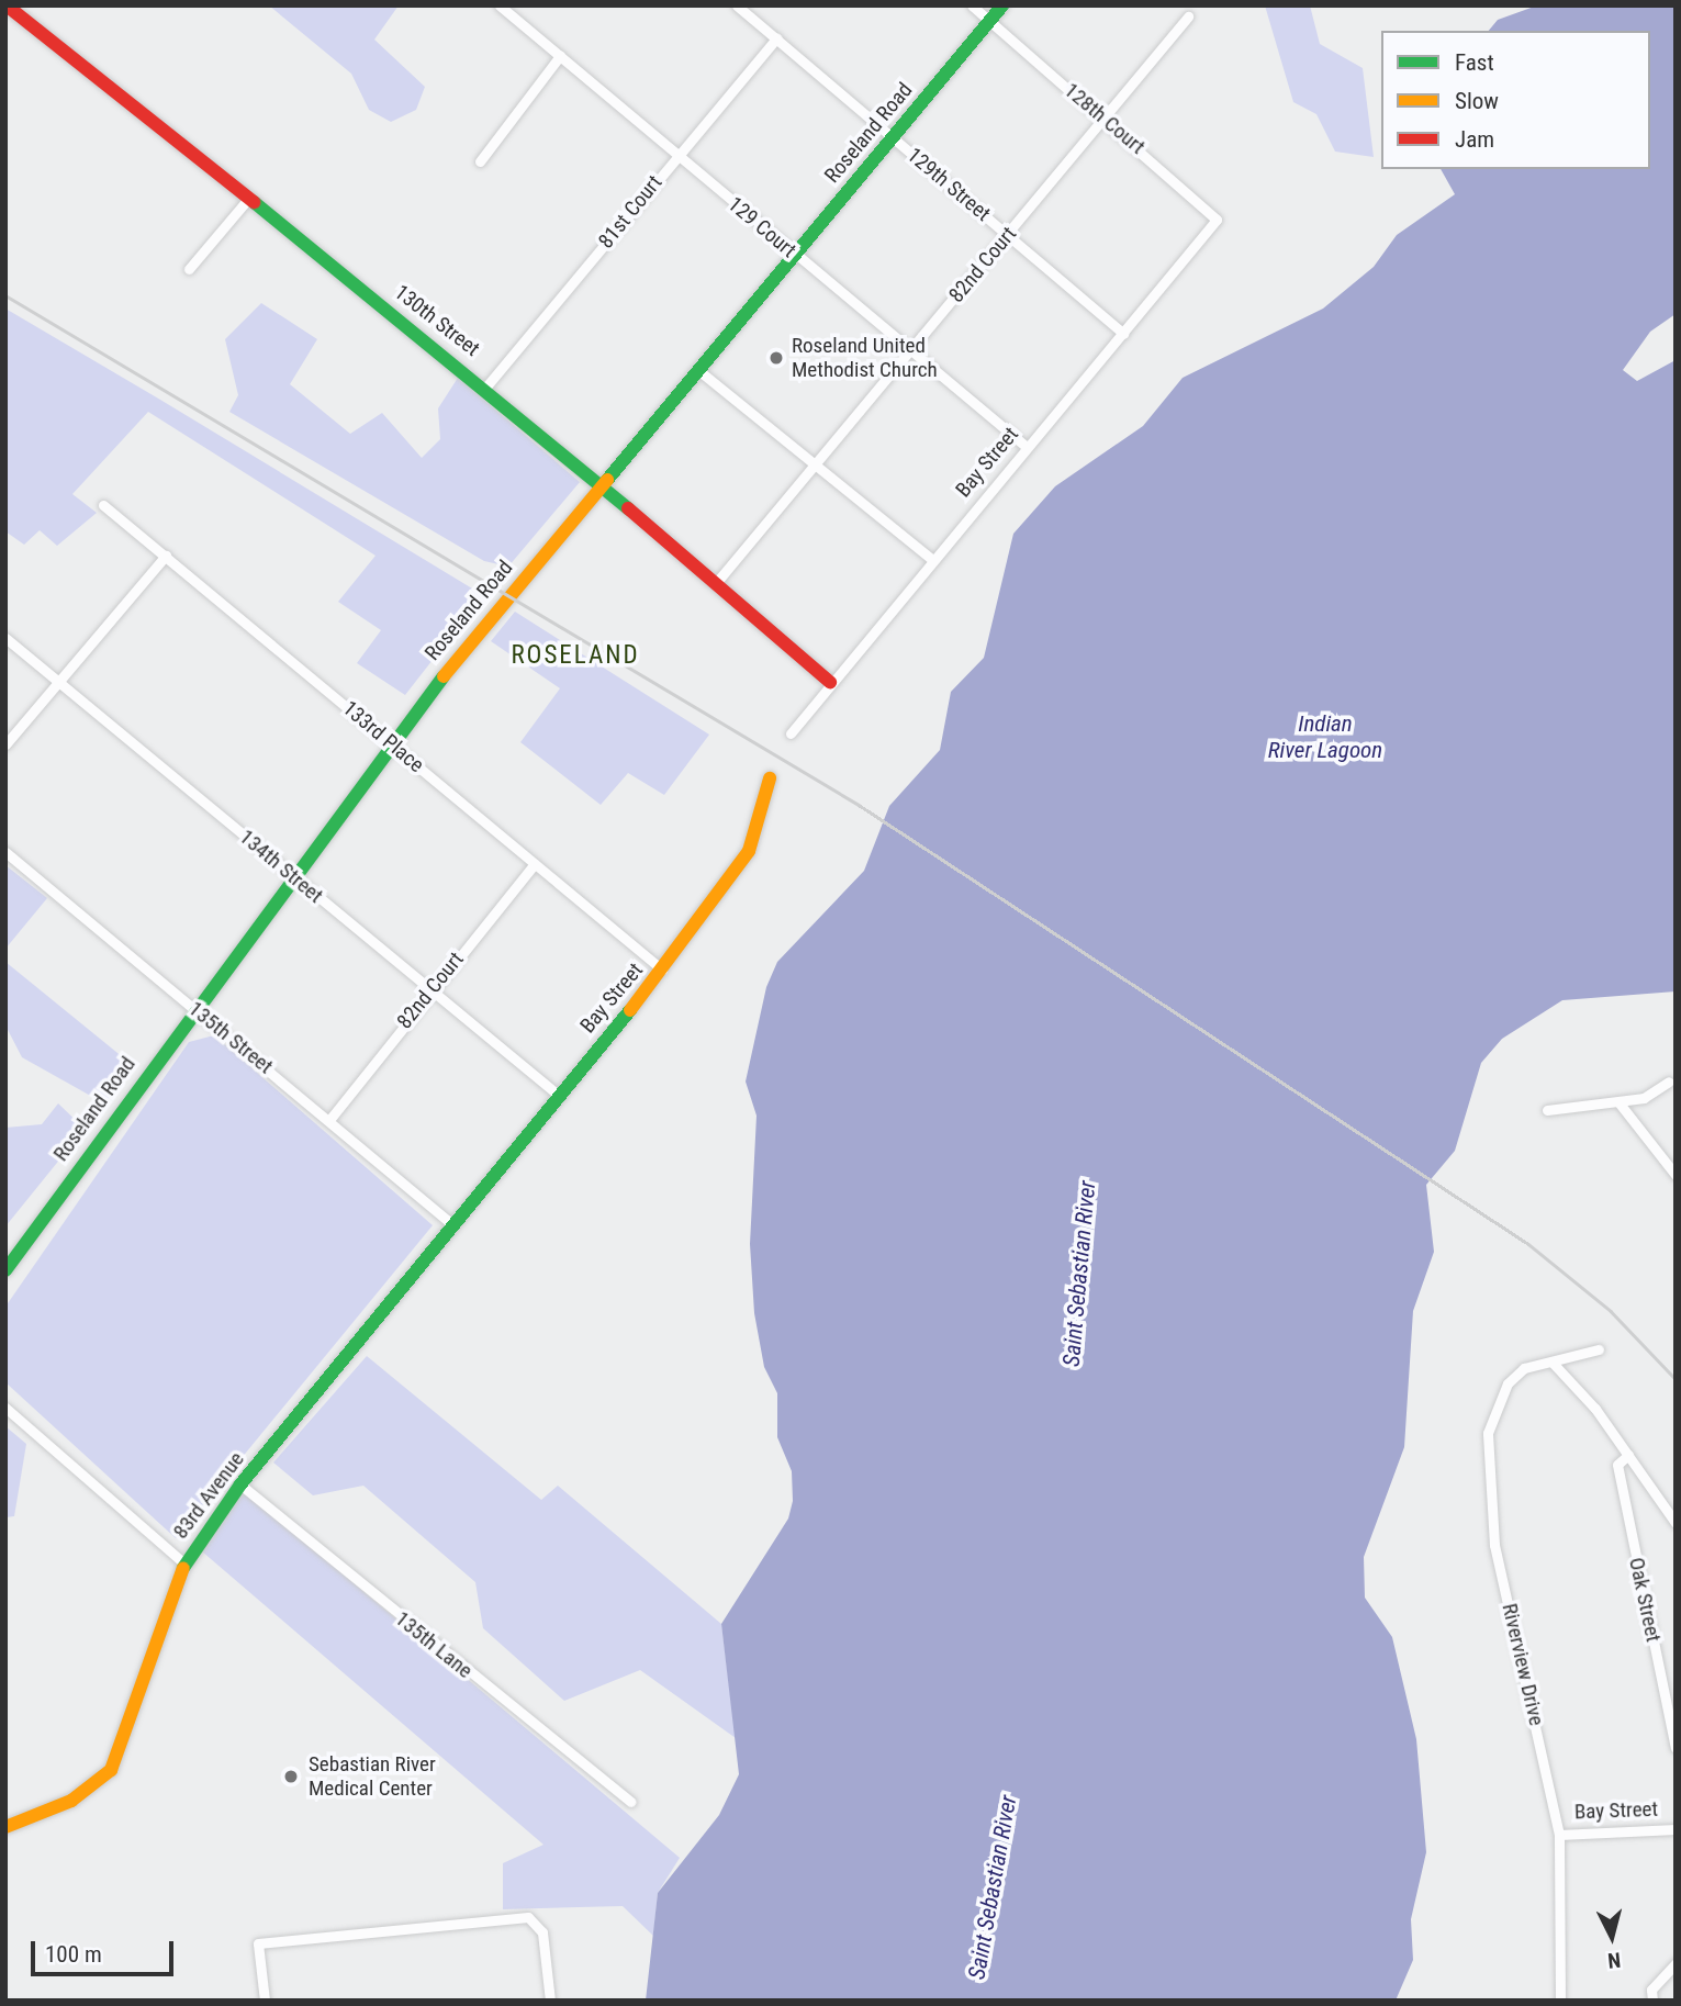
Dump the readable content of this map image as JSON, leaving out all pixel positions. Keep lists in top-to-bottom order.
{
  "streets": {
    "street": [
      "128th Court",
      "Roseland Road",
      "129th Street",
      "81st Court",
      "129 Court",
      "82nd Court",
      "130th Street",
      "Bay Street",
      "133rd Place",
      "134th Street",
      "135th Street",
      "83rd Avenue",
      "Oak Street",
      "135th Lane",
      "Riverview Drive"
    ]
  },
  "crossings": [
    ["128th Court", "Roseland Road"],
    ["128th Court", "82nd Court"],
    ["128th Court", "Bay Street"],
    ["Roseland Road", "129th Street"],
    ["Roseland Road", "129 Court"],
    ["Roseland Road", "130th Street"],
    ["Roseland Road", "133rd Place"],
    ["Roseland Road", "134th Street"],
    ["Roseland Road", "135th Street"],
    ["129th Street", "81st Court"],
    ["129th Street", "82nd Court"],
    ["129th Street", "Bay Street"],
    ["81st Court", "129 Court"],
    ["81st Court", "130th Street"],
    ["129 Court", "82nd Court"],
    ["129 Court", "Bay Street"],
    ["82nd Court", "130th Street"],
    ["82nd Court", "133rd Place"],
    ["82nd Court", "134th Street"],
    ["82nd Court", "135th Street"],
    ["130th Street", "Bay Street"],
    ["Bay Street", "133rd Place"],
    ["Bay Street", "134th Street"],
    ["Bay Street", "135th Street"],
    ["Bay Street", "83rd Avenue"],
    ["Bay Street", "Riverview Drive"],
    ["135th Street", "83rd Avenue"],
    ["83rd Avenue", "135th Lane"]
  ],
  "districts": ["ROSELAND"],
  "water": ["Indian River Lagoon", "Saint Sebastian River"],
  "places": ["Roseland United Methodist Church", "Sebastian River Medical Center"],
  "legend": ["Fast", "Slow", "Jam"],
  "scale_bar": "100 m",
  "north": "bottom"
}
